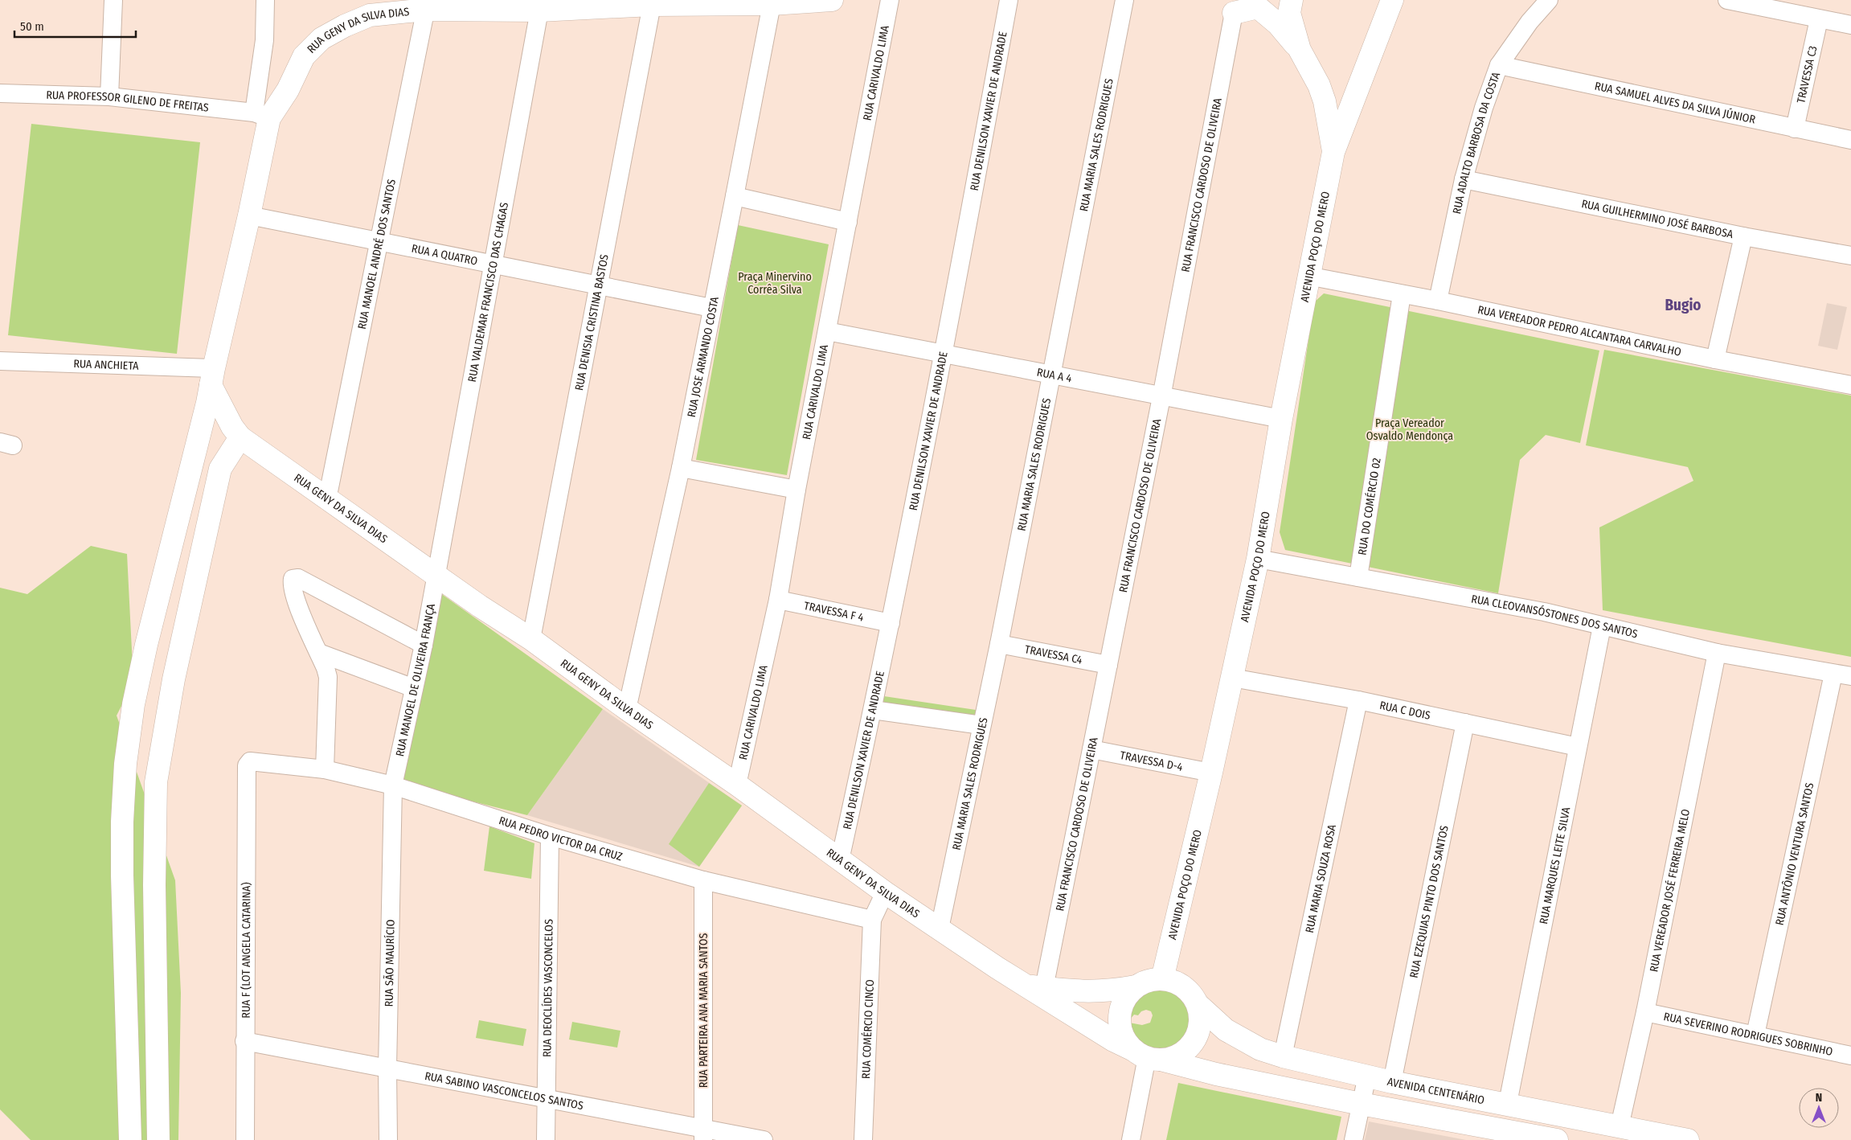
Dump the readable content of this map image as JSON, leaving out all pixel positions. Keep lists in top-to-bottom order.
{
  "streets": {
    "main road": ["RUA GENY DA SILVA DIAS", "AVENIDA POÇO DO MERO", "AVENIDA CENTENÁRIO"],
    "street": [
      "RUA CARIVALDO LIMA",
      "TRAVESSA C3",
      "RUA PROFESSOR GILENO DE FREITAS",
      "RUA SAMUEL ALVES DA SILVA JÚNIOR",
      "RUA DENILSON XAVIER DE ANDRADE",
      "RUA ADALTO BARBOSA DA COSTA",
      "RUA MARIA SALES RODRIGUES",
      "RUA FRANCISCO CARDOSO DE OLIVEIRA",
      "RUA GUILHERMINO JOSÉ BARBOSA",
      "RUA A QUATRO",
      "RUA MANOEL ANDRÉ DOS SANTOS",
      "RUA VALDEMAR FRANCISCO DAS CHAGAS",
      "RUA DENISIA CRISTINA BASTOS",
      "RUA VEREADOR PEDRO ALCANTARA CARVALHO",
      "RUA JOSE ARMANDO COSTA",
      "RUA ANCHIETA",
      "RUA A 4",
      "RUA DO COMÉRCIO 02",
      "TRAVESSA F 4",
      "RUA CLEOVANSÓSTONES DOS SANTOS",
      "TRAVESSA C4",
      "RUA MANOEL DE OLIVEIRA FRANÇA",
      "RUA C DOIS",
      "TRAVESSA D-4",
      "RUA PEDRO VICTOR DA CRUZ",
      "RUA ANTÔNIO VENTURA SANTOS",
      "RUA MARQUES LEITE SILVA",
      "RUA MARIA SOUZA ROSA",
      "RUA VEREADOR JOSÉ FERREIRA MELO",
      "RUA EZEQUIAS PINTO DOS SANTOS",
      "RUA F (LOT ANGELA CATARINA)",
      "RUA SÃO MAURÍCIO",
      "RUA DEOCLÍDES VASCONCELOS",
      "RUA PARTEIRA ANA MARIA SANTOS",
      "RUA COMÉRCIO CINCO",
      "RUA SEVERINO RODRIGUES SOBRINHO",
      "RUA SABINO VASCONCELOS SANTOS"
    ]
  },
  "crossings": [
    ["RUA GENY DA SILVA DIAS", "RUA CARIVALDO LIMA"],
    ["RUA GENY DA SILVA DIAS", "RUA PROFESSOR GILENO DE FREITAS"],
    ["RUA GENY DA SILVA DIAS", "RUA DENILSON XAVIER DE ANDRADE"],
    ["RUA GENY DA SILVA DIAS", "RUA MARIA SALES RODRIGUES"],
    ["RUA GENY DA SILVA DIAS", "RUA FRANCISCO CARDOSO DE OLIVEIRA"],
    ["RUA GENY DA SILVA DIAS", "AVENIDA POÇO DO MERO"],
    ["RUA GENY DA SILVA DIAS", "RUA A QUATRO"],
    ["RUA GENY DA SILVA DIAS", "RUA MANOEL ANDRÉ DOS SANTOS"],
    ["RUA GENY DA SILVA DIAS", "RUA VALDEMAR FRANCISCO DAS CHAGAS"],
    ["RUA GENY DA SILVA DIAS", "RUA DENISIA CRISTINA BASTOS"],
    ["RUA GENY DA SILVA DIAS", "RUA JOSE ARMANDO COSTA"],
    ["RUA GENY DA SILVA DIAS", "RUA ANCHIETA"],
    ["RUA GENY DA SILVA DIAS", "RUA MANOEL DE OLIVEIRA FRANÇA"],
    ["RUA GENY DA SILVA DIAS", "AVENIDA CENTENÁRIO"],
    ["RUA CARIVALDO LIMA", "RUA A 4"],
    ["RUA CARIVALDO LIMA", "TRAVESSA F 4"],
    ["TRAVESSA C3", "RUA SAMUEL ALVES DA SILVA JÚNIOR"],
    ["RUA SAMUEL ALVES DA SILVA JÚNIOR", "RUA ADALTO BARBOSA DA COSTA"],
    ["RUA DENILSON XAVIER DE ANDRADE", "RUA A 4"],
    ["RUA DENILSON XAVIER DE ANDRADE", "TRAVESSA F 4"],
    ["RUA ADALTO BARBOSA DA COSTA", "RUA GUILHERMINO JOSÉ BARBOSA"],
    ["RUA ADALTO BARBOSA DA COSTA", "RUA VEREADOR PEDRO ALCANTARA CARVALHO"],
    ["RUA MARIA SALES RODRIGUES", "RUA A 4"],
    ["RUA MARIA SALES RODRIGUES", "TRAVESSA C4"],
    ["RUA FRANCISCO CARDOSO DE OLIVEIRA", "RUA A 4"],
    ["RUA FRANCISCO CARDOSO DE OLIVEIRA", "TRAVESSA C4"],
    ["RUA FRANCISCO CARDOSO DE OLIVEIRA", "TRAVESSA D-4"],
    ["AVENIDA POÇO DO MERO", "RUA VEREADOR PEDRO ALCANTARA CARVALHO"],
    ["AVENIDA POÇO DO MERO", "RUA A 4"],
    ["AVENIDA POÇO DO MERO", "RUA CLEOVANSÓSTONES DOS SANTOS"],
    ["AVENIDA POÇO DO MERO", "RUA C DOIS"],
    ["AVENIDA POÇO DO MERO", "TRAVESSA D-4"],
    ["AVENIDA POÇO DO MERO", "AVENIDA CENTENÁRIO"],
    ["RUA A QUATRO", "RUA MANOEL ANDRÉ DOS SANTOS"],
    ["RUA A QUATRO", "RUA VALDEMAR FRANCISCO DAS CHAGAS"],
    ["RUA A QUATRO", "RUA DENISIA CRISTINA BASTOS"],
    ["RUA A QUATRO", "RUA JOSE ARMANDO COSTA"],
    ["RUA VALDEMAR FRANCISCO DAS CHAGAS", "RUA MANOEL DE OLIVEIRA FRANÇA"],
    ["RUA VEREADOR PEDRO ALCANTARA CARVALHO", "RUA DO COMÉRCIO 02"],
    ["RUA DO COMÉRCIO 02", "RUA CLEOVANSÓSTONES DOS SANTOS"],
    ["RUA CLEOVANSÓSTONES DOS SANTOS", "RUA ANTÔNIO VENTURA SANTOS"],
    ["RUA CLEOVANSÓSTONES DOS SANTOS", "RUA MARQUES LEITE SILVA"],
    ["RUA CLEOVANSÓSTONES DOS SANTOS", "RUA VEREADOR JOSÉ FERREIRA MELO"],
    ["RUA MANOEL DE OLIVEIRA FRANÇA", "RUA PEDRO VICTOR DA CRUZ"],
    ["RUA MANOEL DE OLIVEIRA FRANÇA", "RUA SÃO MAURÍCIO"],
    ["RUA C DOIS", "RUA MARQUES LEITE SILVA"],
    ["RUA C DOIS", "RUA MARIA SOUZA ROSA"],
    ["RUA C DOIS", "RUA EZEQUIAS PINTO DOS SANTOS"],
    ["RUA PEDRO VICTOR DA CRUZ", "RUA F (LOT ANGELA CATARINA)"],
    ["RUA PEDRO VICTOR DA CRUZ", "RUA SÃO MAURÍCIO"],
    ["RUA PEDRO VICTOR DA CRUZ", "RUA DEOCLÍDES VASCONCELOS"],
    ["RUA PEDRO VICTOR DA CRUZ", "RUA PARTEIRA ANA MARIA SANTOS"],
    ["RUA PEDRO VICTOR DA CRUZ", "RUA COMÉRCIO CINCO"],
    ["RUA ANTÔNIO VENTURA SANTOS", "RUA SEVERINO RODRIGUES SOBRINHO"],
    ["RUA MARQUES LEITE SILVA", "AVENIDA CENTENÁRIO"],
    ["RUA MARIA SOUZA ROSA", "AVENIDA CENTENÁRIO"],
    ["RUA VEREADOR JOSÉ FERREIRA MELO", "RUA SEVERINO RODRIGUES SOBRINHO"],
    ["RUA VEREADOR JOSÉ FERREIRA MELO", "AVENIDA CENTENÁRIO"],
    ["RUA EZEQUIAS PINTO DOS SANTOS", "AVENIDA CENTENÁRIO"],
    ["RUA F (LOT ANGELA CATARINA)", "RUA SABINO VASCONCELOS SANTOS"],
    ["RUA SÃO MAURÍCIO", "RUA SABINO VASCONCELOS SANTOS"],
    ["RUA DEOCLÍDES VASCONCELOS", "RUA SABINO VASCONCELOS SANTOS"],
    ["RUA PARTEIRA ANA MARIA SANTOS", "RUA SABINO VASCONCELOS SANTOS"]
  ],
  "districts": ["Bugio"],
  "parks": ["Praça Minervino Corrêa Silva", "Praça Vereador Osvaldo Mendonça"],
  "scale_bar": "50 m",
  "north": "top"
}
